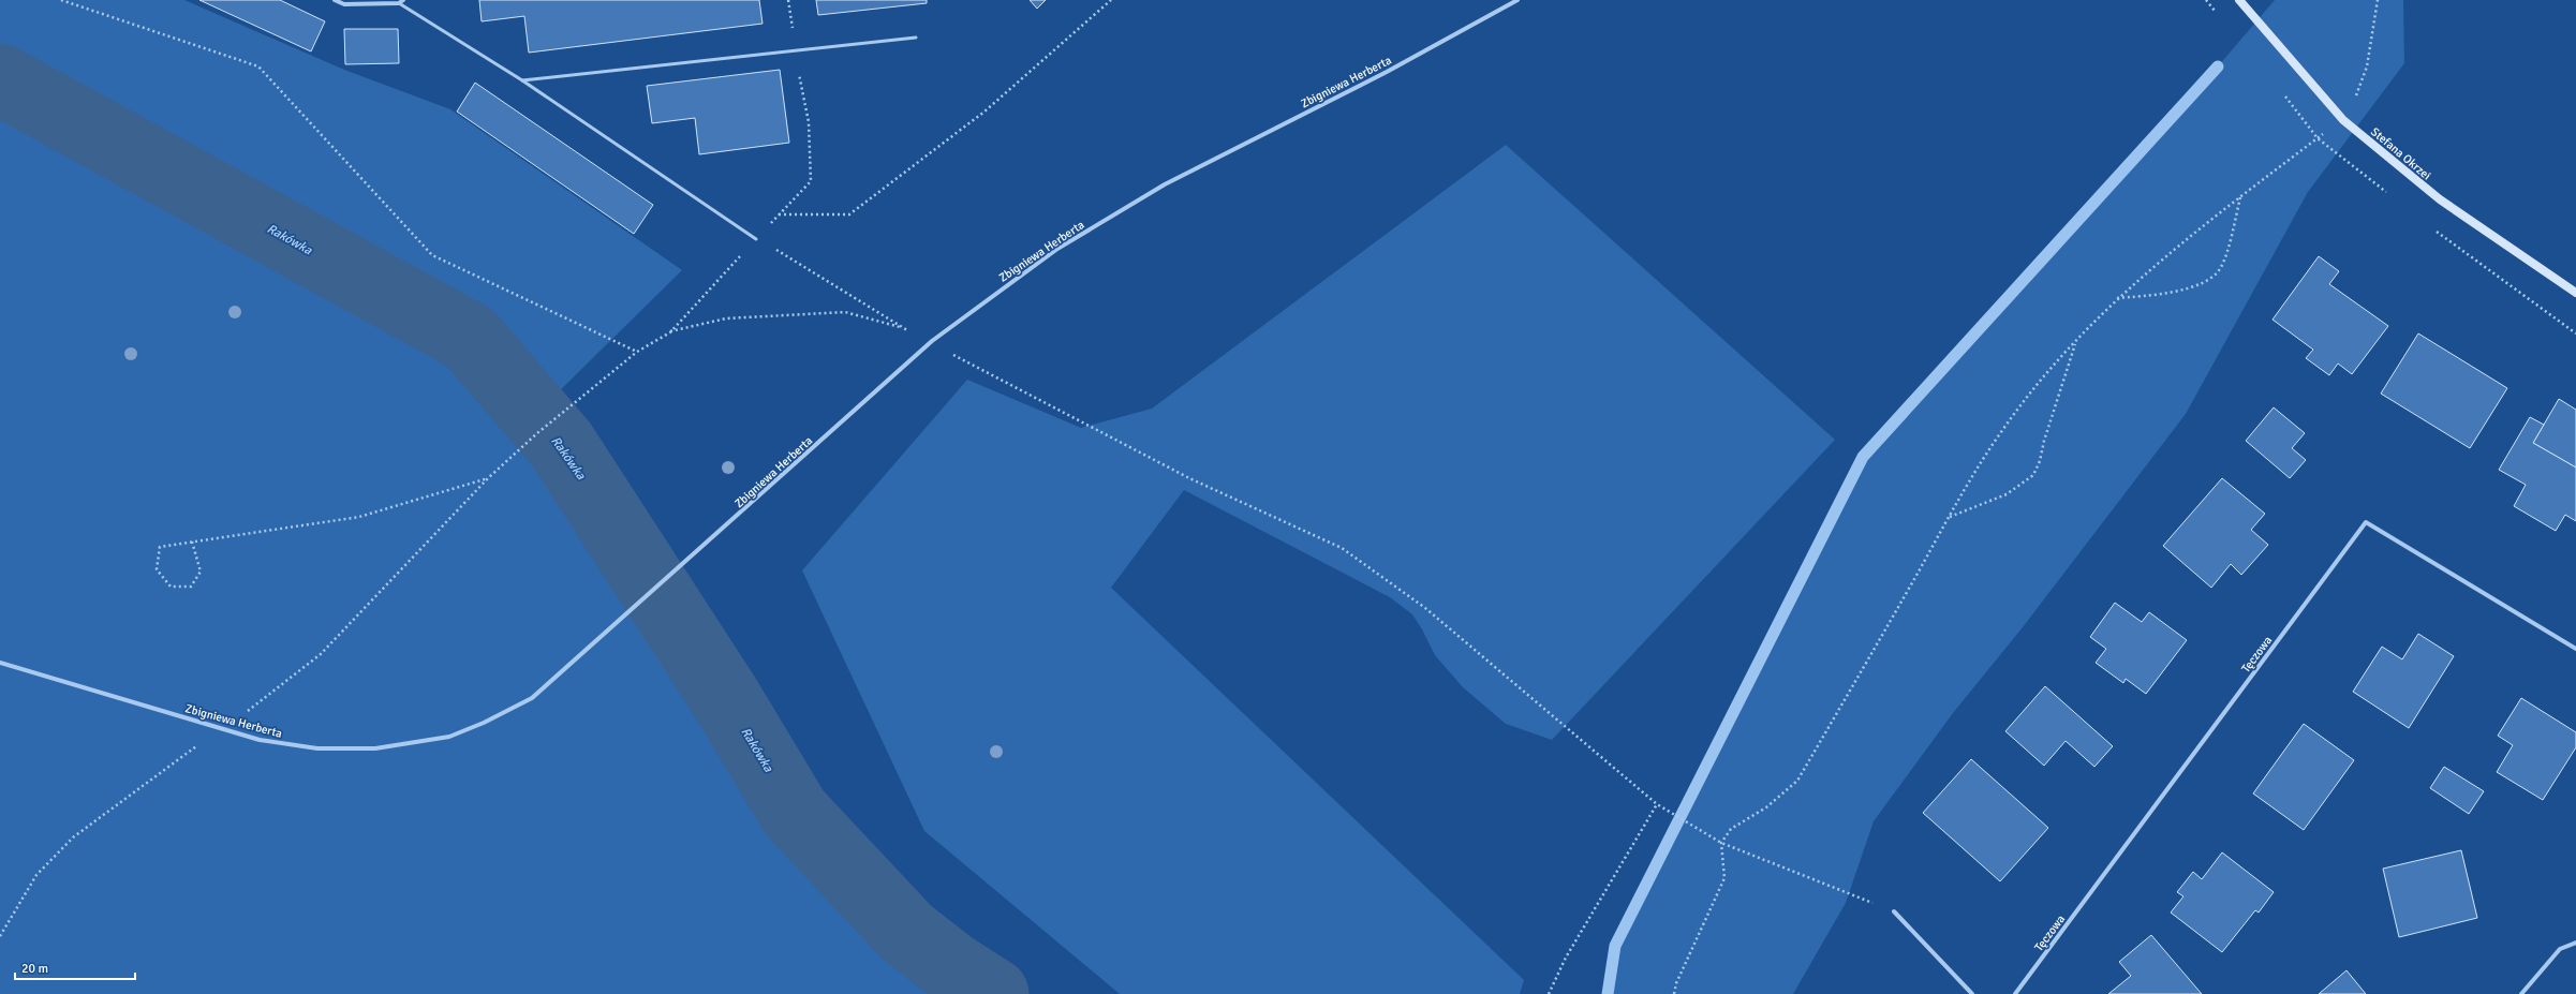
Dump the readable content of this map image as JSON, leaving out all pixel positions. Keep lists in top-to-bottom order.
{
  "streets": {
    "street": ["Zbigniewa Herberta", "Stefana Okrzei", "Tęczowa"]
  },
  "water": ["Rakówka"],
  "scale_bar": "20 m"
}
